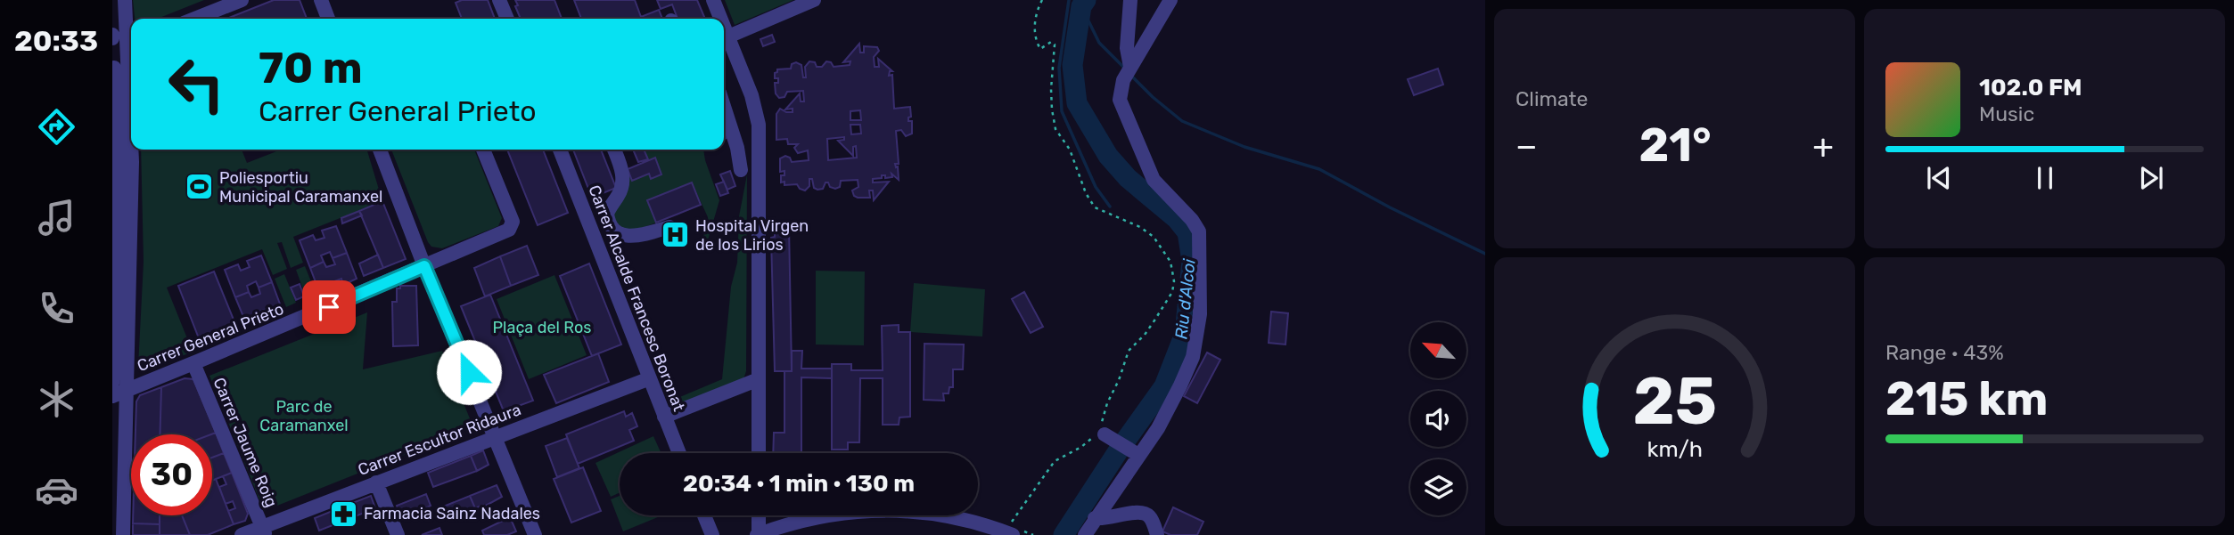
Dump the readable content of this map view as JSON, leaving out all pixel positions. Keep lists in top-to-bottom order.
{
  "streets": {
    "street": [
      "Carrer Alcalde Francesc Boronat",
      "Carrer General Prieto",
      "Carrer Escultor Ridaura",
      "Carrer Jaume Roig"
    ]
  },
  "crossings": [
    ["Carrer Alcalde Francesc Boronat", "Carrer Escultor Ridaura"],
    ["Carrer General Prieto", "Carrer Jaume Roig"],
    ["Carrer Escultor Ridaura", "Carrer Jaume Roig"]
  ],
  "water": ["Riu d'Alcoi"],
  "parks": ["Plaça del Ros", "Parc de Caramanxel"],
  "places": {
    "sports": ["Poliesportiu Municipal Caramanxel"],
    "hospital": ["Hospital Virgen de los Lirios"],
    "pharmacy": ["Farmacia Sainz Nadales"]
  },
  "north": "top left",
  "page": {
    "tabs": "20:33",
    "tile": [
      "Climate",
      ["Range · 43%", "215 km"]
    ],
    "turn": ["70 m", "Carrer General Prieto"],
    "song": ["102.0 FM", "Music"],
    "heat": ["−", "21°", "+"],
    "limit": "30",
    "trip": "20:34 · 1 min · 130 m",
    "gauge": ["25", "km/h"]
  }
}
